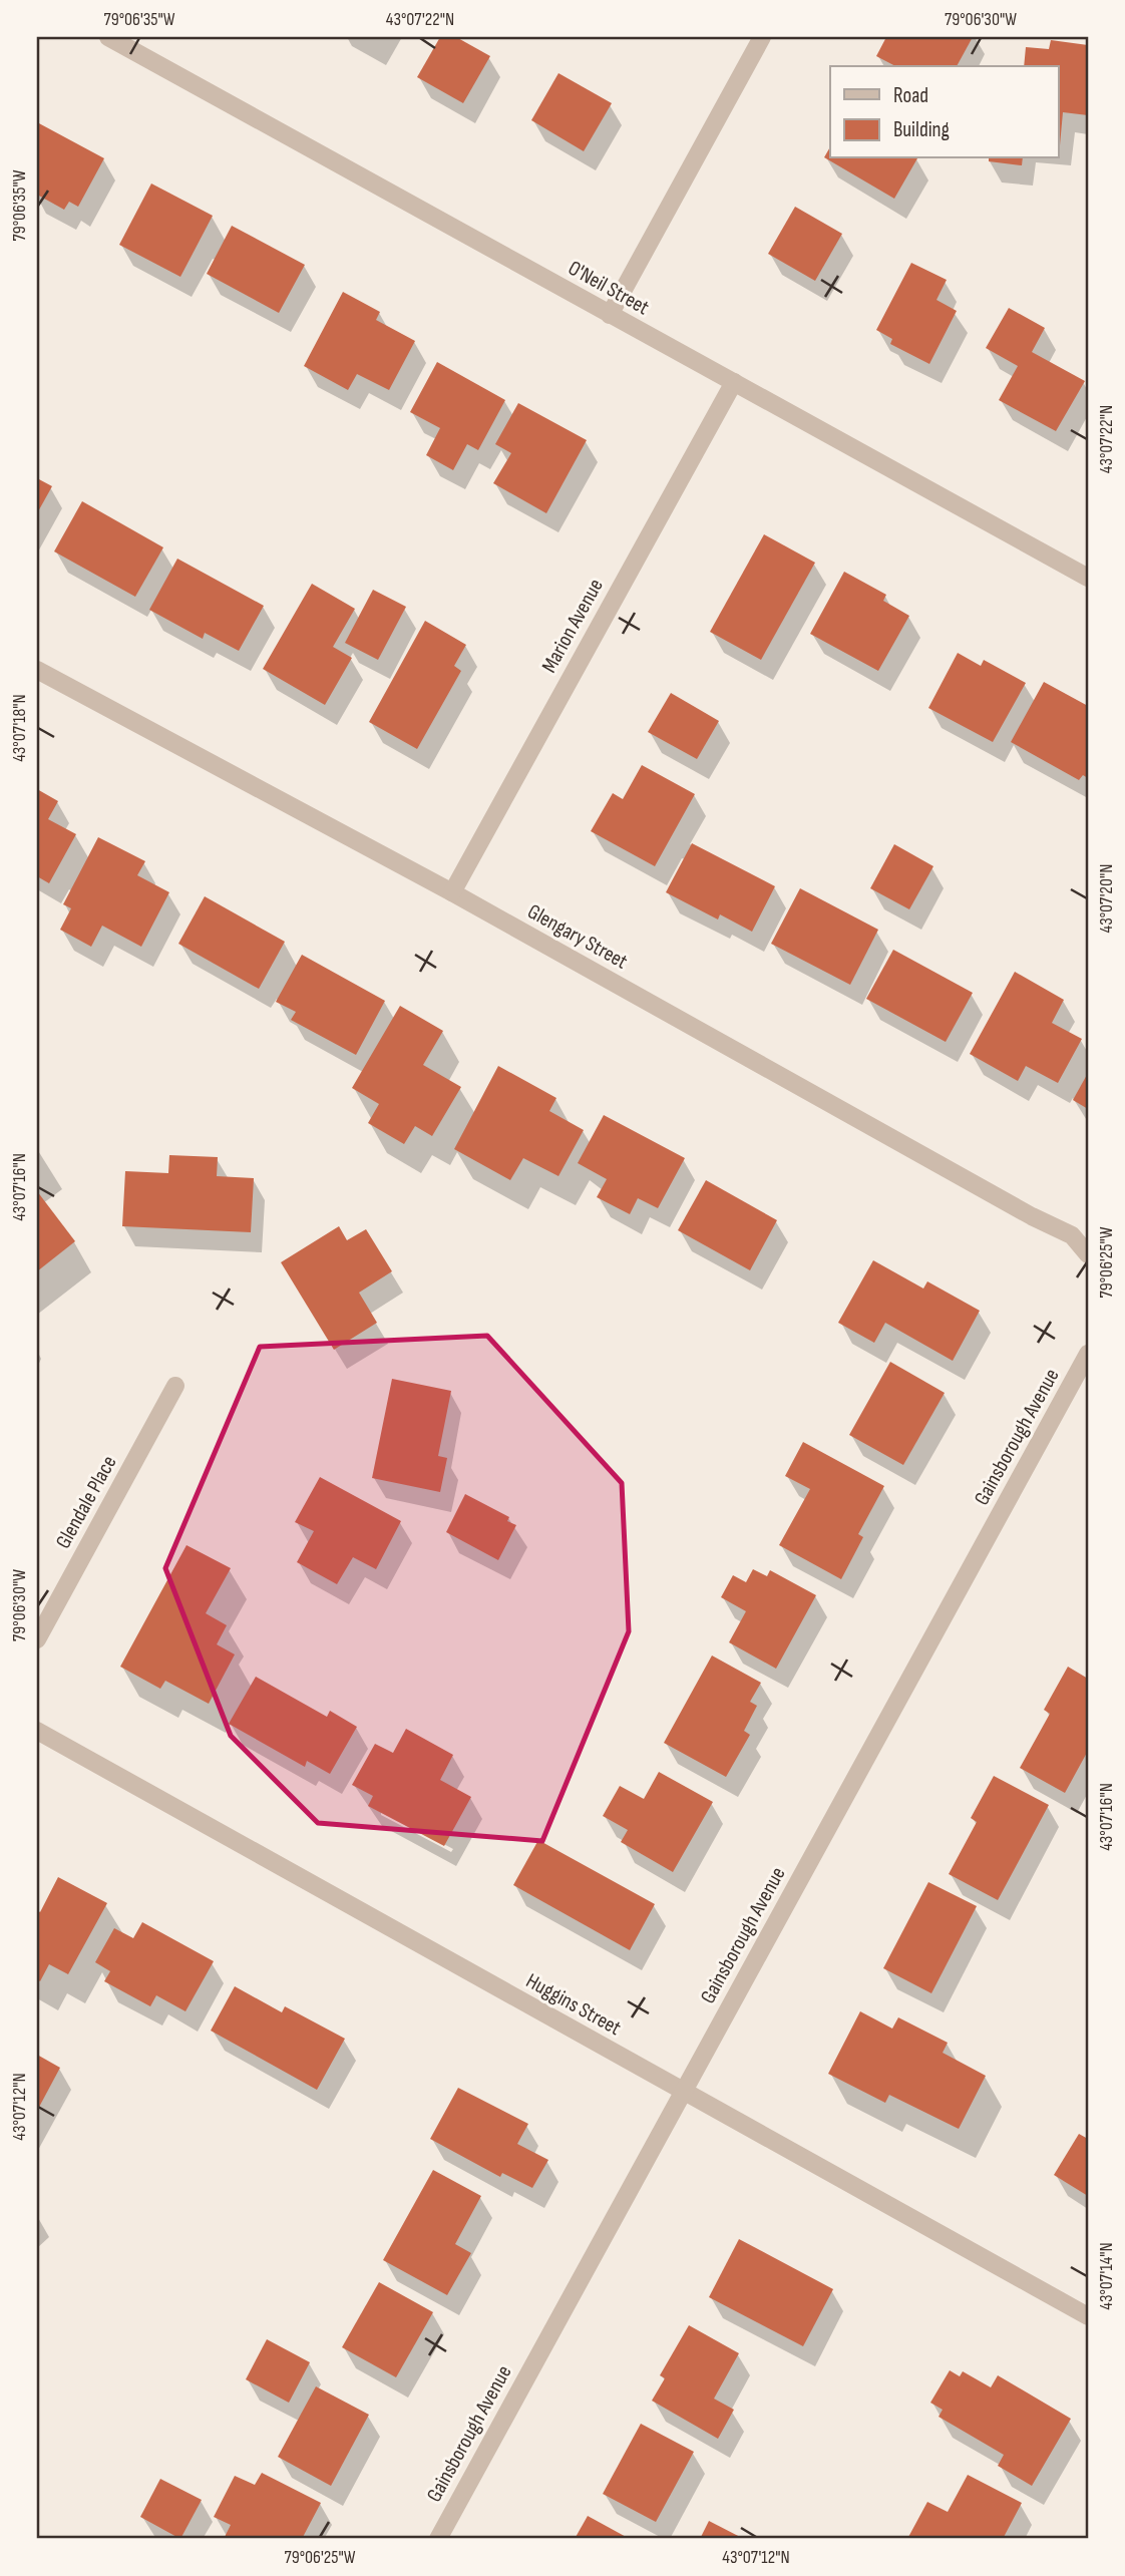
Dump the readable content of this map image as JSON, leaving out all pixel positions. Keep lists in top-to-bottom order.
{
  "streets": {
    "street": [
      "O'Neil Street",
      "Marion Avenue",
      "Glengary Street",
      "Gainsborough Avenue",
      "Glendale Place",
      "Huggins Street"
    ]
  },
  "crossings": [
    ["O'Neil Street", "Marion Avenue"],
    ["Marion Avenue", "Glengary Street"],
    ["Gainsborough Avenue", "Huggins Street"]
  ],
  "legend": ["Road", "Building"],
  "coordinates": [
    "79°06'35\"W",
    "43°07'22\"N",
    "79°06'30\"W",
    "43°07'18\"N",
    "43°07'20\"N",
    "43°07'16\"N",
    "79°06'25\"W",
    "43°07'12\"N",
    "43°07'14\"N"
  ]
}
